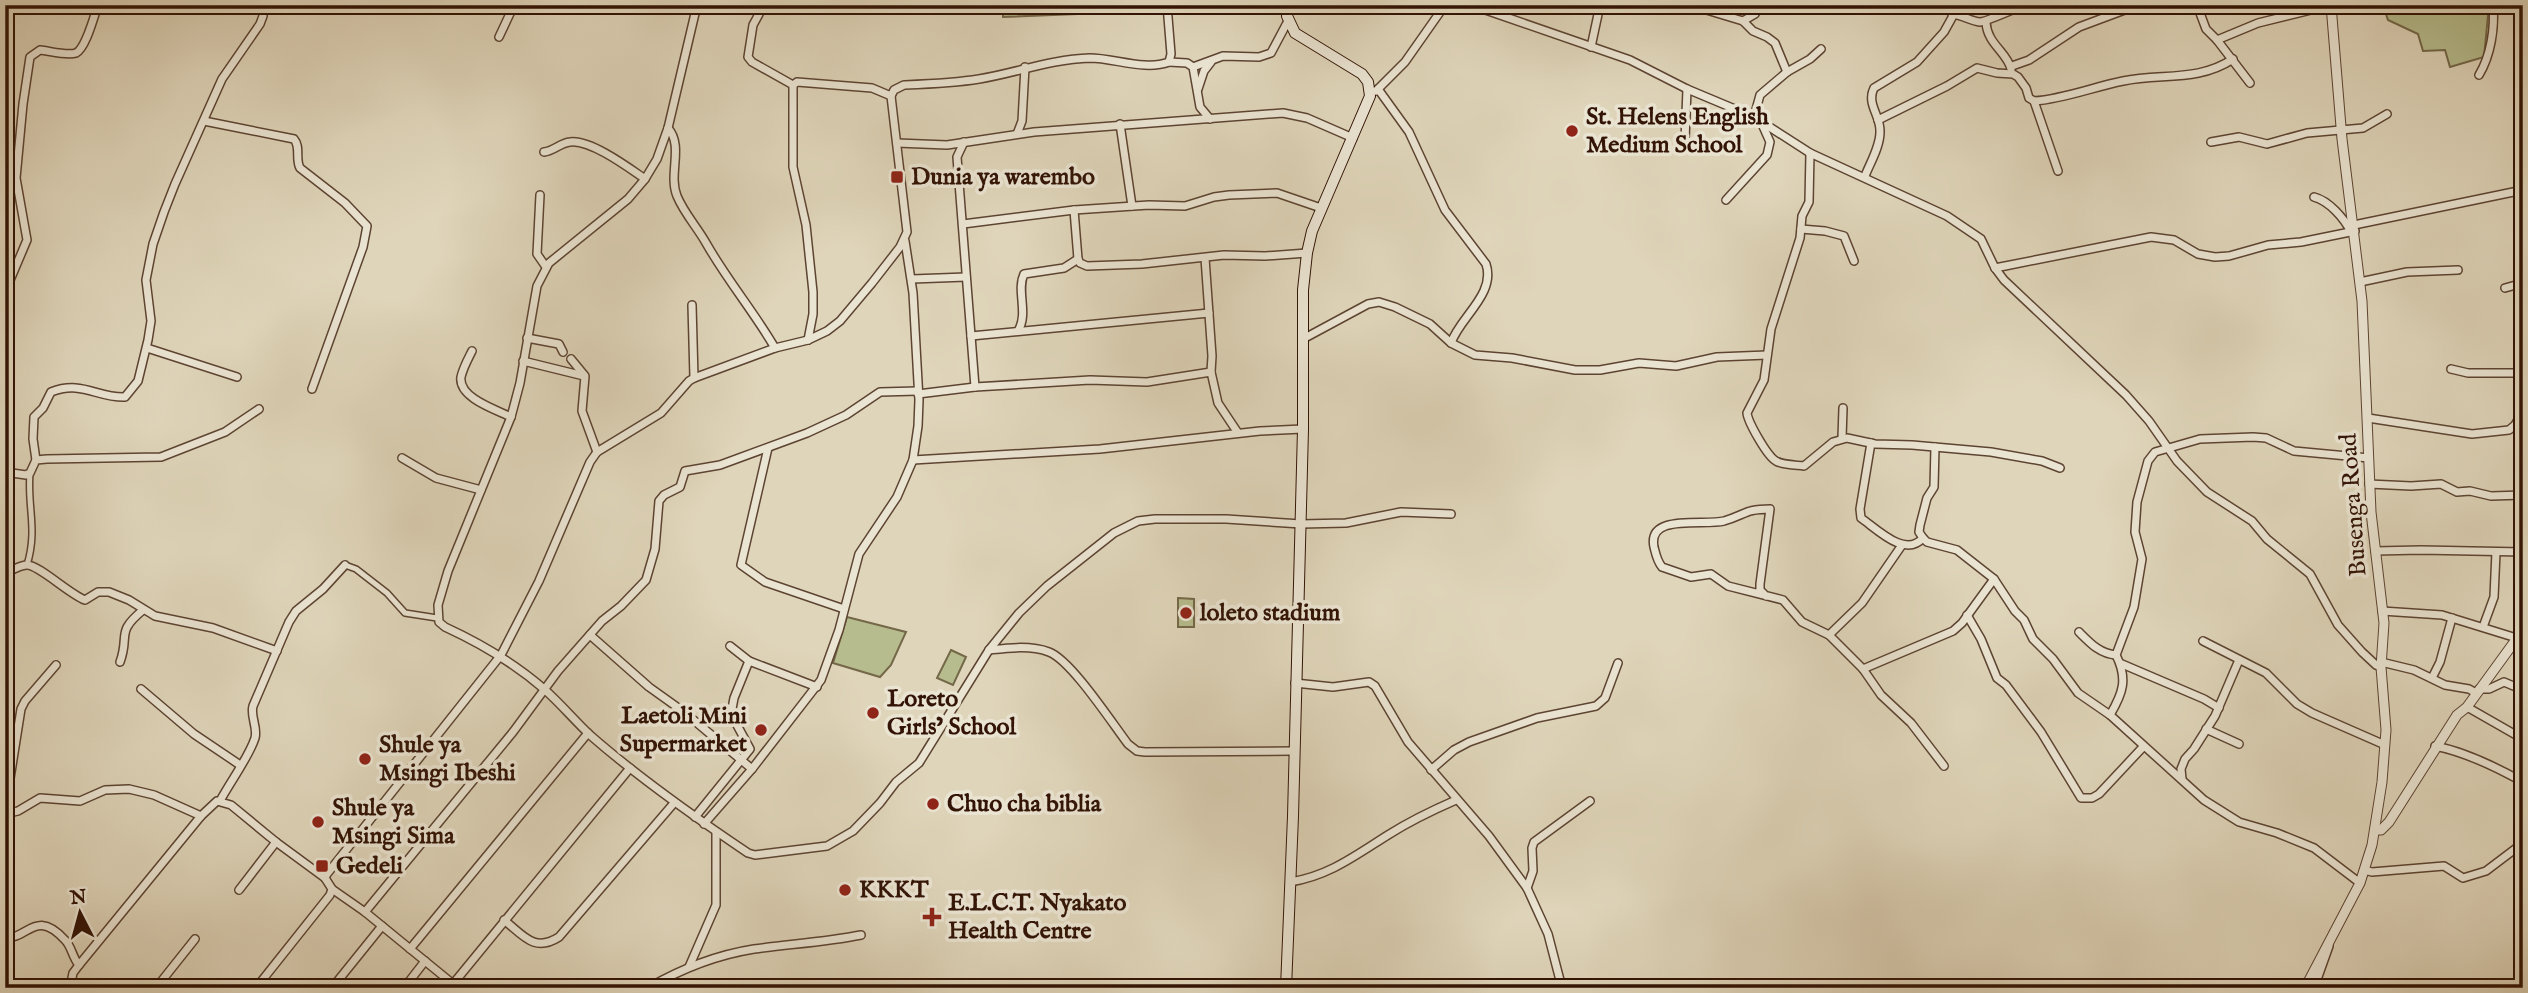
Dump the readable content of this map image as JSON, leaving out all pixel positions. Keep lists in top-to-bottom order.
{
  "streets": {
    "street": ["Busenga Road"]
  },
  "places": {
    "other": [
      "St. Helens English Medium School",
      "loleto stadium",
      "Loreto Girls’ School",
      "Laetoli Mini Supermarket",
      "Shule ya Msingi Ibeshi",
      "Chuo cha biblia",
      "Shule ya Msingi Sima",
      "KKKT"
    ],
    "transit": ["Dunia ya warembo", "Gedeli"],
    "health": ["E.L.C.T. Nyakato Health Centre"]
  },
  "north": "top"
}
